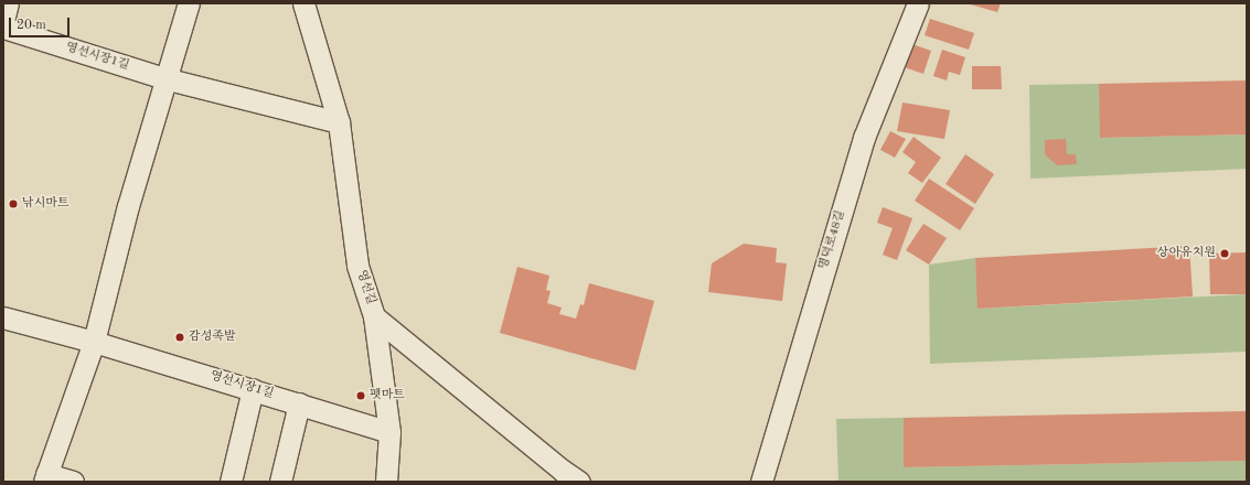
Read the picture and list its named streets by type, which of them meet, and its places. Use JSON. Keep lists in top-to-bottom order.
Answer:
{
  "streets": {
    "street": ["영선시장1길", "명덕로48길", "영선길"]
  },
  "crossings": [
    ["영선시장1길", "영선길"]
  ],
  "places": [
    "낚시마트",
    "상아유치원",
    "감성족발",
    "펫마트"
  ],
  "scale_bar": "20 m"
}
